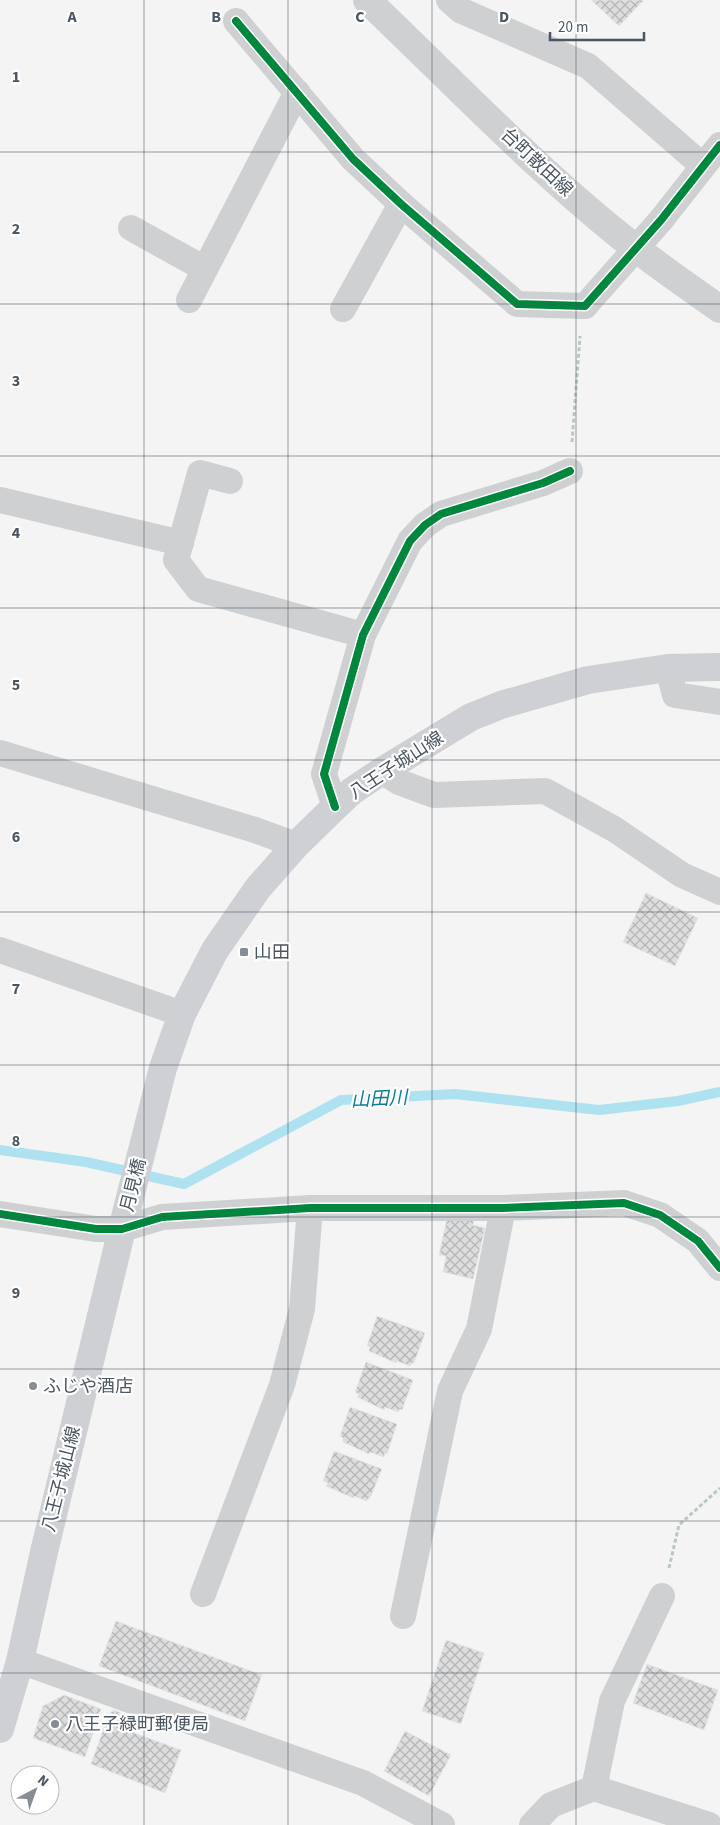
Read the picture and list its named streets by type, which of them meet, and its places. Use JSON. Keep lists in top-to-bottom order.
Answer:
{
  "streets": {
    "main road": ["八王子城山線", "月見橋"],
    "street": ["台町散田線"]
  },
  "crossings": [
    ["八王子城山線", "月見橋"]
  ],
  "water": ["山田川"],
  "places": {
    "transit": ["山田"],
    "other": ["ふじや酒店", "八王子緑町郵便局"]
  },
  "scale_bar": "20 m",
  "north": "top right",
  "grid": {
    "columns": [
      "A",
      "B",
      "C",
      "D"
    ],
    "rows": [
      "1",
      "2",
      "3",
      "4",
      "5",
      "6",
      "7",
      "8",
      "9"
    ]
  }
}
